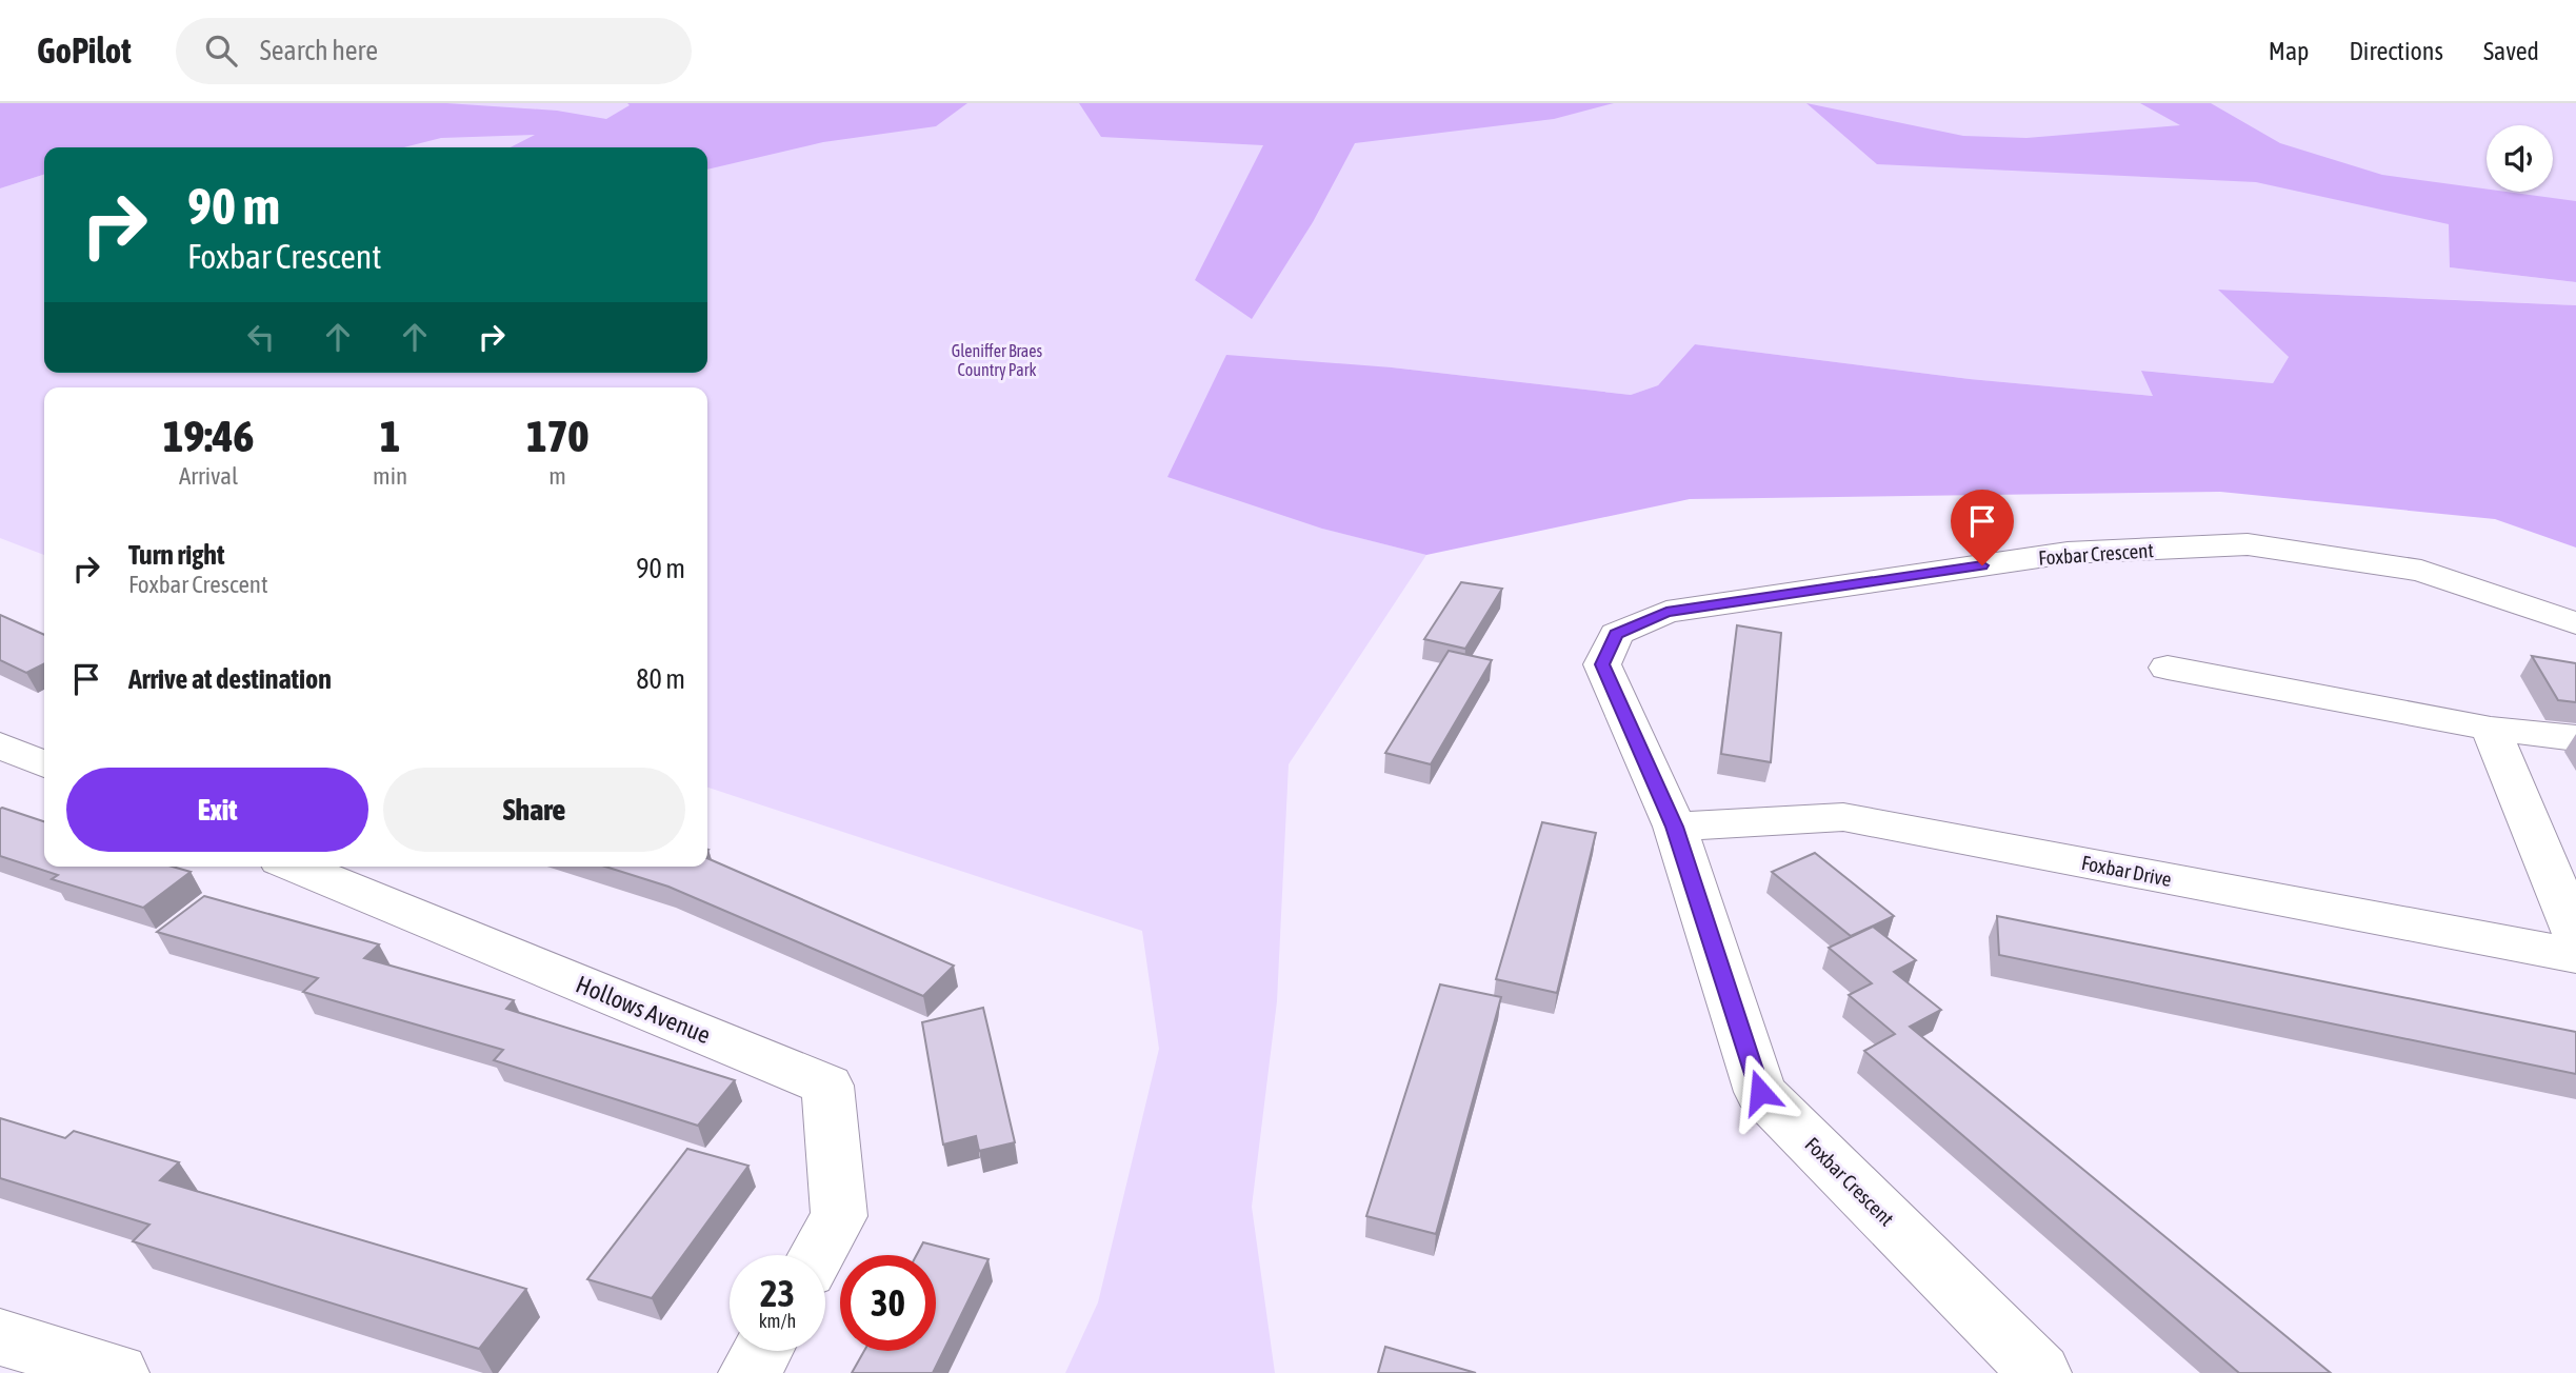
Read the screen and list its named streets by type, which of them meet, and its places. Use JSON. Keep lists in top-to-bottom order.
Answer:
{
  "streets": {
    "street": ["Foxbar Crescent", "Foxbar Drive", "Hollows Avenue"]
  },
  "crossings": [
    ["Foxbar Crescent", "Foxbar Drive"]
  ],
  "parks": ["Gleniffer Braes Country Park"],
  "page": {
    "header": "GoPilot",
    "search": "Search here",
    "nav": ["Map", "Directions", "Saved"],
    "turn": ["90 m", "Foxbar Crescent"],
    "eta": [
      "19:46",
      "Arrival",
      "1",
      "min",
      "170",
      "m"
    ],
    "list": [
      {
        "name": "Turn right",
        "note": "Foxbar Crescent",
        "value": "90 m"
      },
      {
        "name": "Arrive at destination",
        "value": "80 m"
      }
    ],
    "buttons": ["Exit", "Share"],
    "speed": "23 km/h",
    "limit": "30"
  }
}
